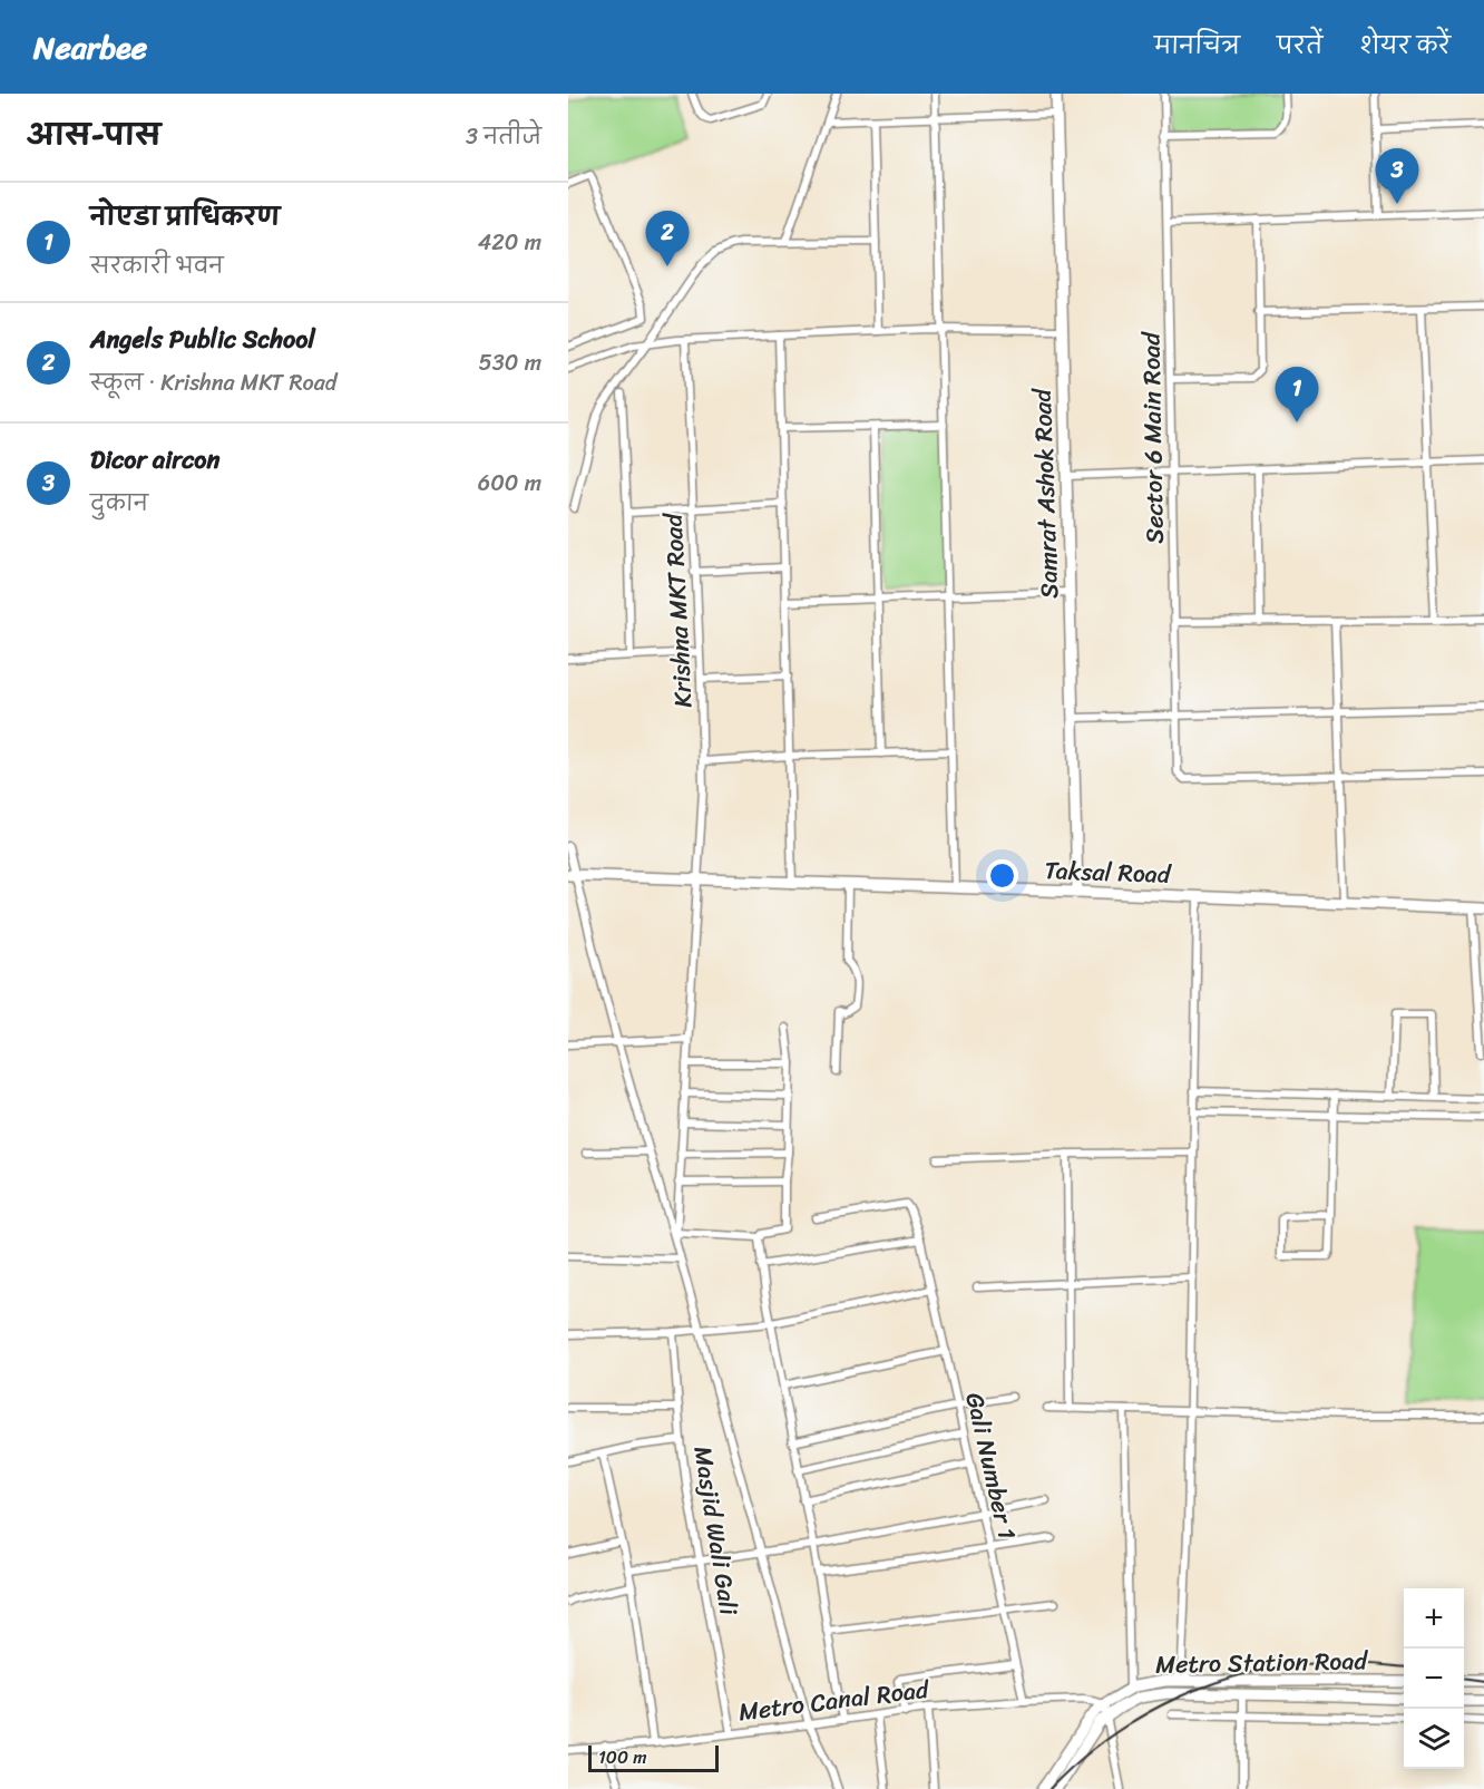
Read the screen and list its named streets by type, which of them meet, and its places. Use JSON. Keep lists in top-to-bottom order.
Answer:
{
  "streets": {
    "street": [
      "Sector 6 Main Road",
      "Samrat Ashok Road",
      "Krishna MKT Road",
      "Taksal Road",
      "Gali Number 1",
      "Masjid Wali Gali",
      "Metro Station Road",
      "Metro Canal Road"
    ]
  },
  "crossings": [
    ["Samrat Ashok Road", "Taksal Road"],
    ["Krishna MKT Road", "Taksal Road"],
    ["Gali Number 1", "Metro Canal Road"],
    ["Masjid Wali Gali", "Metro Canal Road"],
    ["Metro Station Road", "Metro Canal Road"]
  ],
  "scale_bar": "100 m",
  "page": {
    "header": "Nearbee",
    "nav": ["मानचित्र", "परतें", "शेयर करें"],
    "heading": ["आस-पास", "3 नतीजे"],
    "pins": ["3", "2", "1"],
    "list": [
      {
        "mark": "1",
        "name": "नोएडा प्राधिकरण",
        "note": "सरकारी भवन",
        "value": "420 m"
      },
      {
        "mark": "2",
        "name": "Angels Public School",
        "note": "स्कूल · Krishna MKT Road",
        "value": "530 m"
      },
      {
        "mark": "3",
        "name": "Dicor aircon",
        "note": "दुकान",
        "value": "600 m"
      }
    ],
    "map_buttons": ["+", "−"],
    "scale": "100 m"
  }
}
